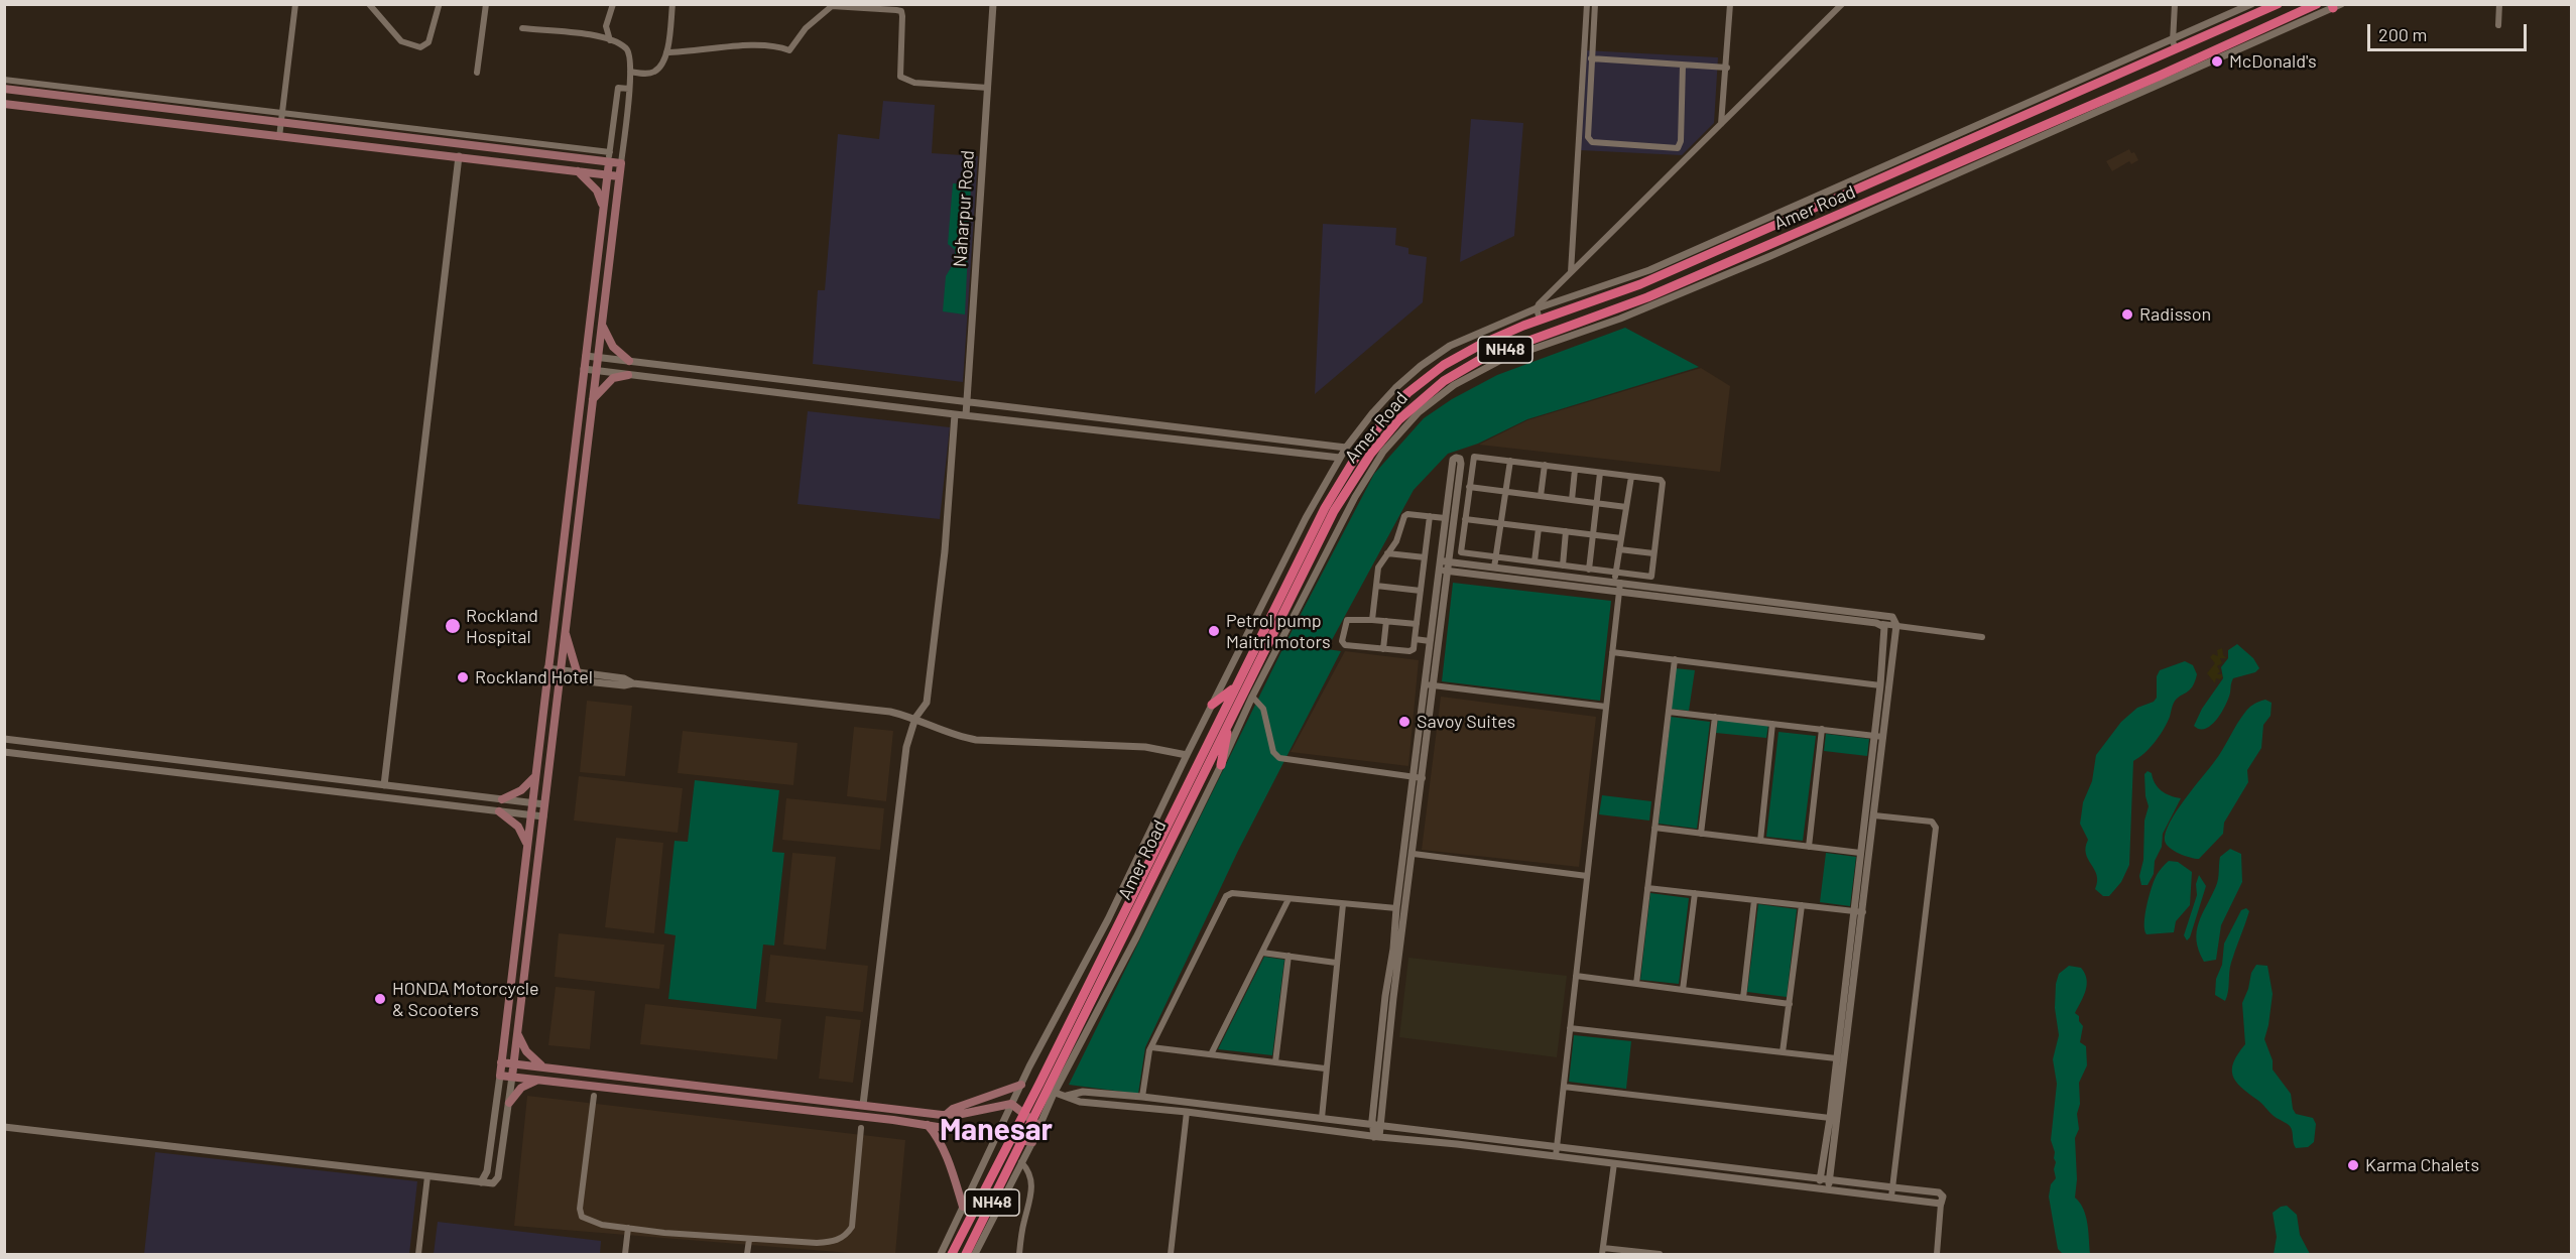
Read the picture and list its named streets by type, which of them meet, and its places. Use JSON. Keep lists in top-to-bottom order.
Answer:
{
  "streets": {
    "highway": ["Amer Road", "NH48"],
    "street": ["Naharpur Road"]
  },
  "districts": ["Manesar"],
  "places": [
    "McDonald's",
    "Radisson",
    "Rockland Hospital",
    "Petrol pump Maitri motors",
    "Rockland Hotel",
    "Savoy Suites",
    "HONDA Motorcycle & Scooters",
    "Karma Chalets"
  ],
  "scale_bar": "200 m"
}
